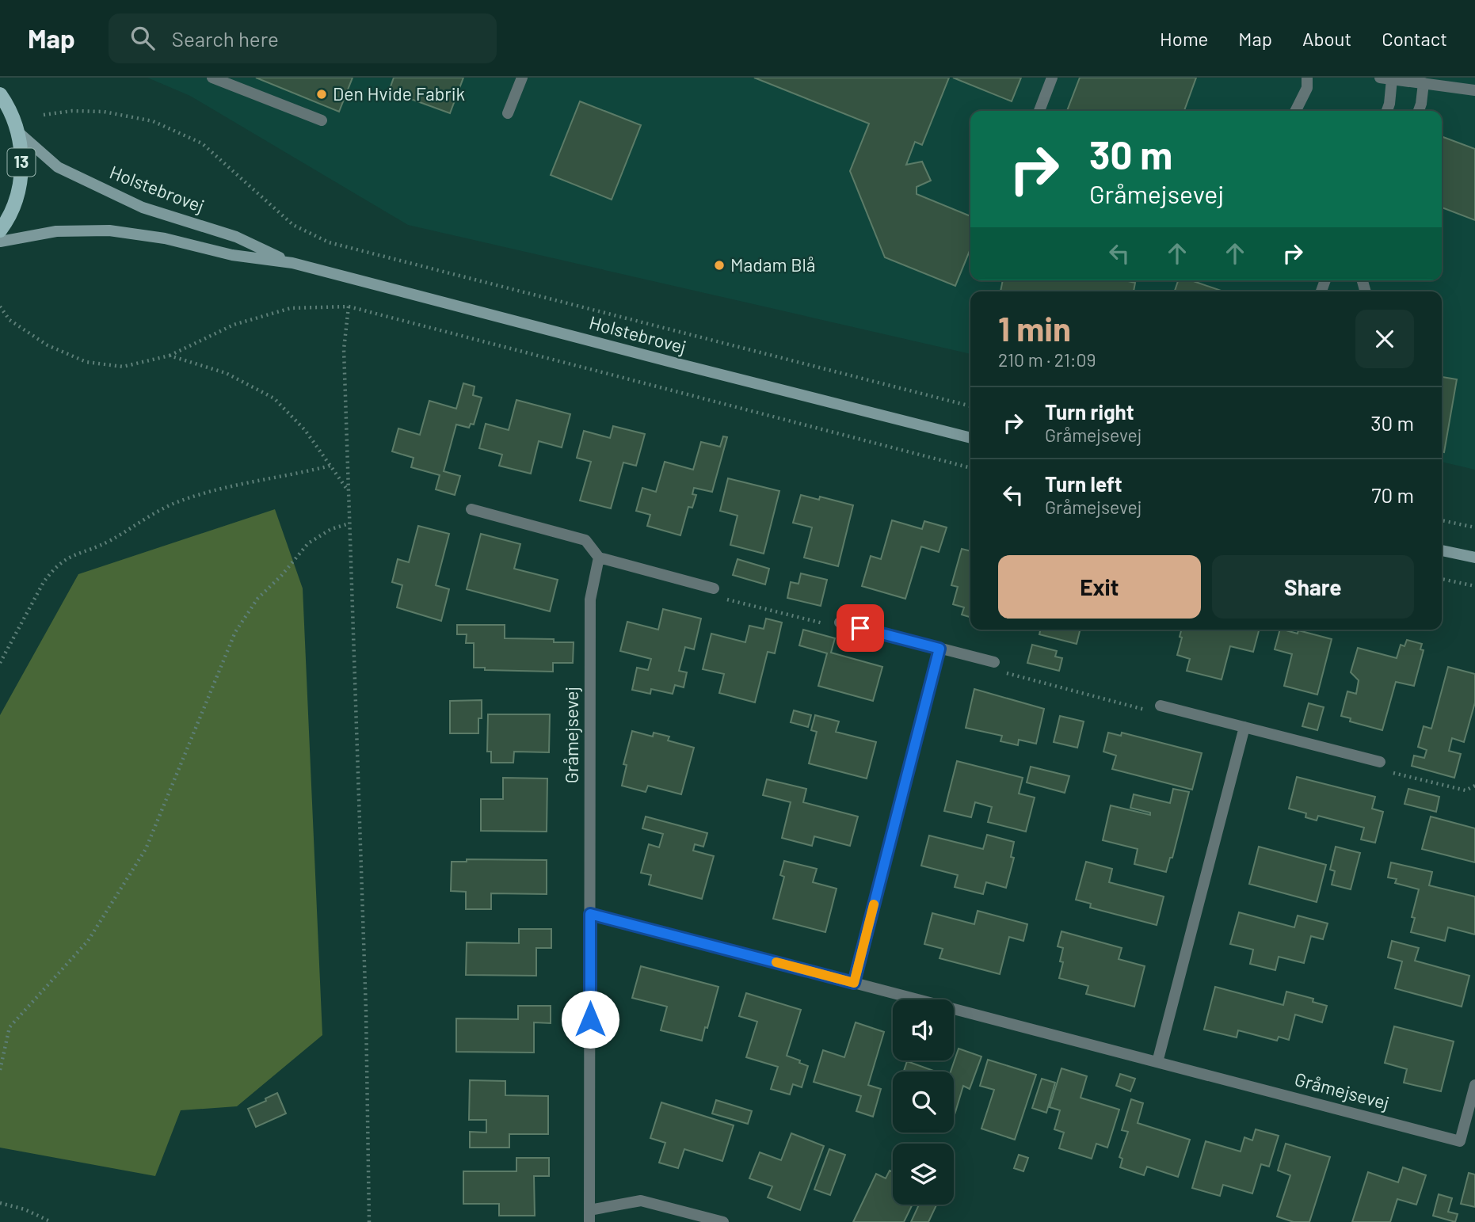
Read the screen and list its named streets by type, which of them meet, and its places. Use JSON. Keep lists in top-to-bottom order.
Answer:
{
  "streets": {
    "main road": ["13"],
    "street": ["Holstebrovej", "Gråmejsevej"]
  },
  "crossings": [
    ["13", "Holstebrovej"]
  ],
  "places": ["Den Hvide Fabrik", "Madam Blå"],
  "page": {
    "header": "Map",
    "search": "Search here",
    "nav": [
      "Home",
      "Map",
      "About",
      "Contact"
    ],
    "turn": ["30 m", "Gråmejsevej"],
    "heading": ["1 min", "210 m · 21:09"],
    "list": [
      {
        "name": "Turn right",
        "note": "Gråmejsevej",
        "value": "30 m"
      },
      {
        "name": "Turn left",
        "note": "Gråmejsevej",
        "value": "70 m"
      }
    ],
    "buttons": ["Exit", "Share"]
  }
}
